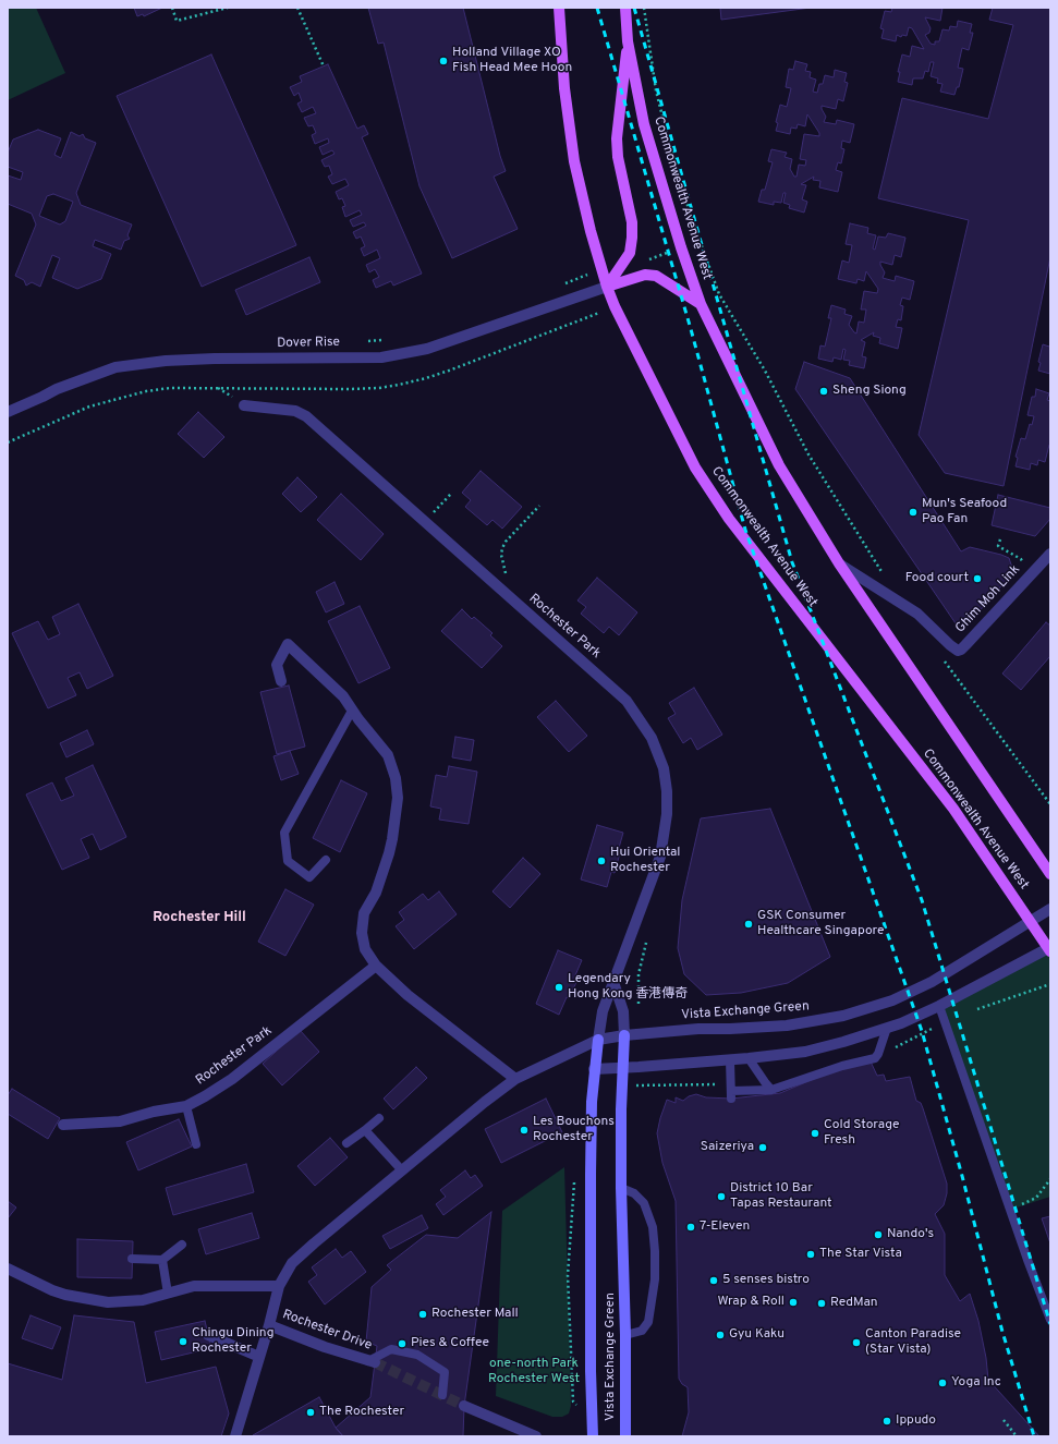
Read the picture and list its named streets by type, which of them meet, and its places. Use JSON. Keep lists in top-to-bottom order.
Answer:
{
  "streets": {
    "main road": ["Commonwealth Avenue West"],
    "street": [
      "Dover Rise",
      "Ghim Moh Link",
      "Rochester Park",
      "Vista Exchange Green",
      "Rochester Drive"
    ]
  },
  "crossings": [
    ["Commonwealth Avenue West", "Dover Rise"],
    ["Commonwealth Avenue West", "Ghim Moh Link"],
    ["Commonwealth Avenue West", "Vista Exchange Green"],
    ["Rochester Park", "Vista Exchange Green"]
  ],
  "districts": ["Rochester Hill"],
  "parks": ["one-north Park Rochester West"],
  "places": [
    "Holland Village XO Fish Head Mee Hoon",
    "Sheng Siong",
    "Mun's Seafood Pao Fan",
    "Food court",
    "Hui Oriental Rochester",
    "GSK Consumer Healthcare Singapore",
    "Legendary Hong Kong 香港傳奇",
    "Les Bouchons Rochester",
    "Cold Storage Fresh",
    "Saizeriya",
    "District 10 Bar Tapas Restaurant",
    "7-Eleven",
    "Nando's",
    "The Star Vista",
    "5 senses bistro",
    "Wrap & Roll",
    "RedMan",
    "Rochester Mall",
    "Gyu Kaku",
    "Chingu Dining Rochester",
    "Canton Paradise (Star Vista)",
    "Pies & Coffee",
    "Yoga Inc",
    "The Rochester",
    "Ippudo"
  ]
}
